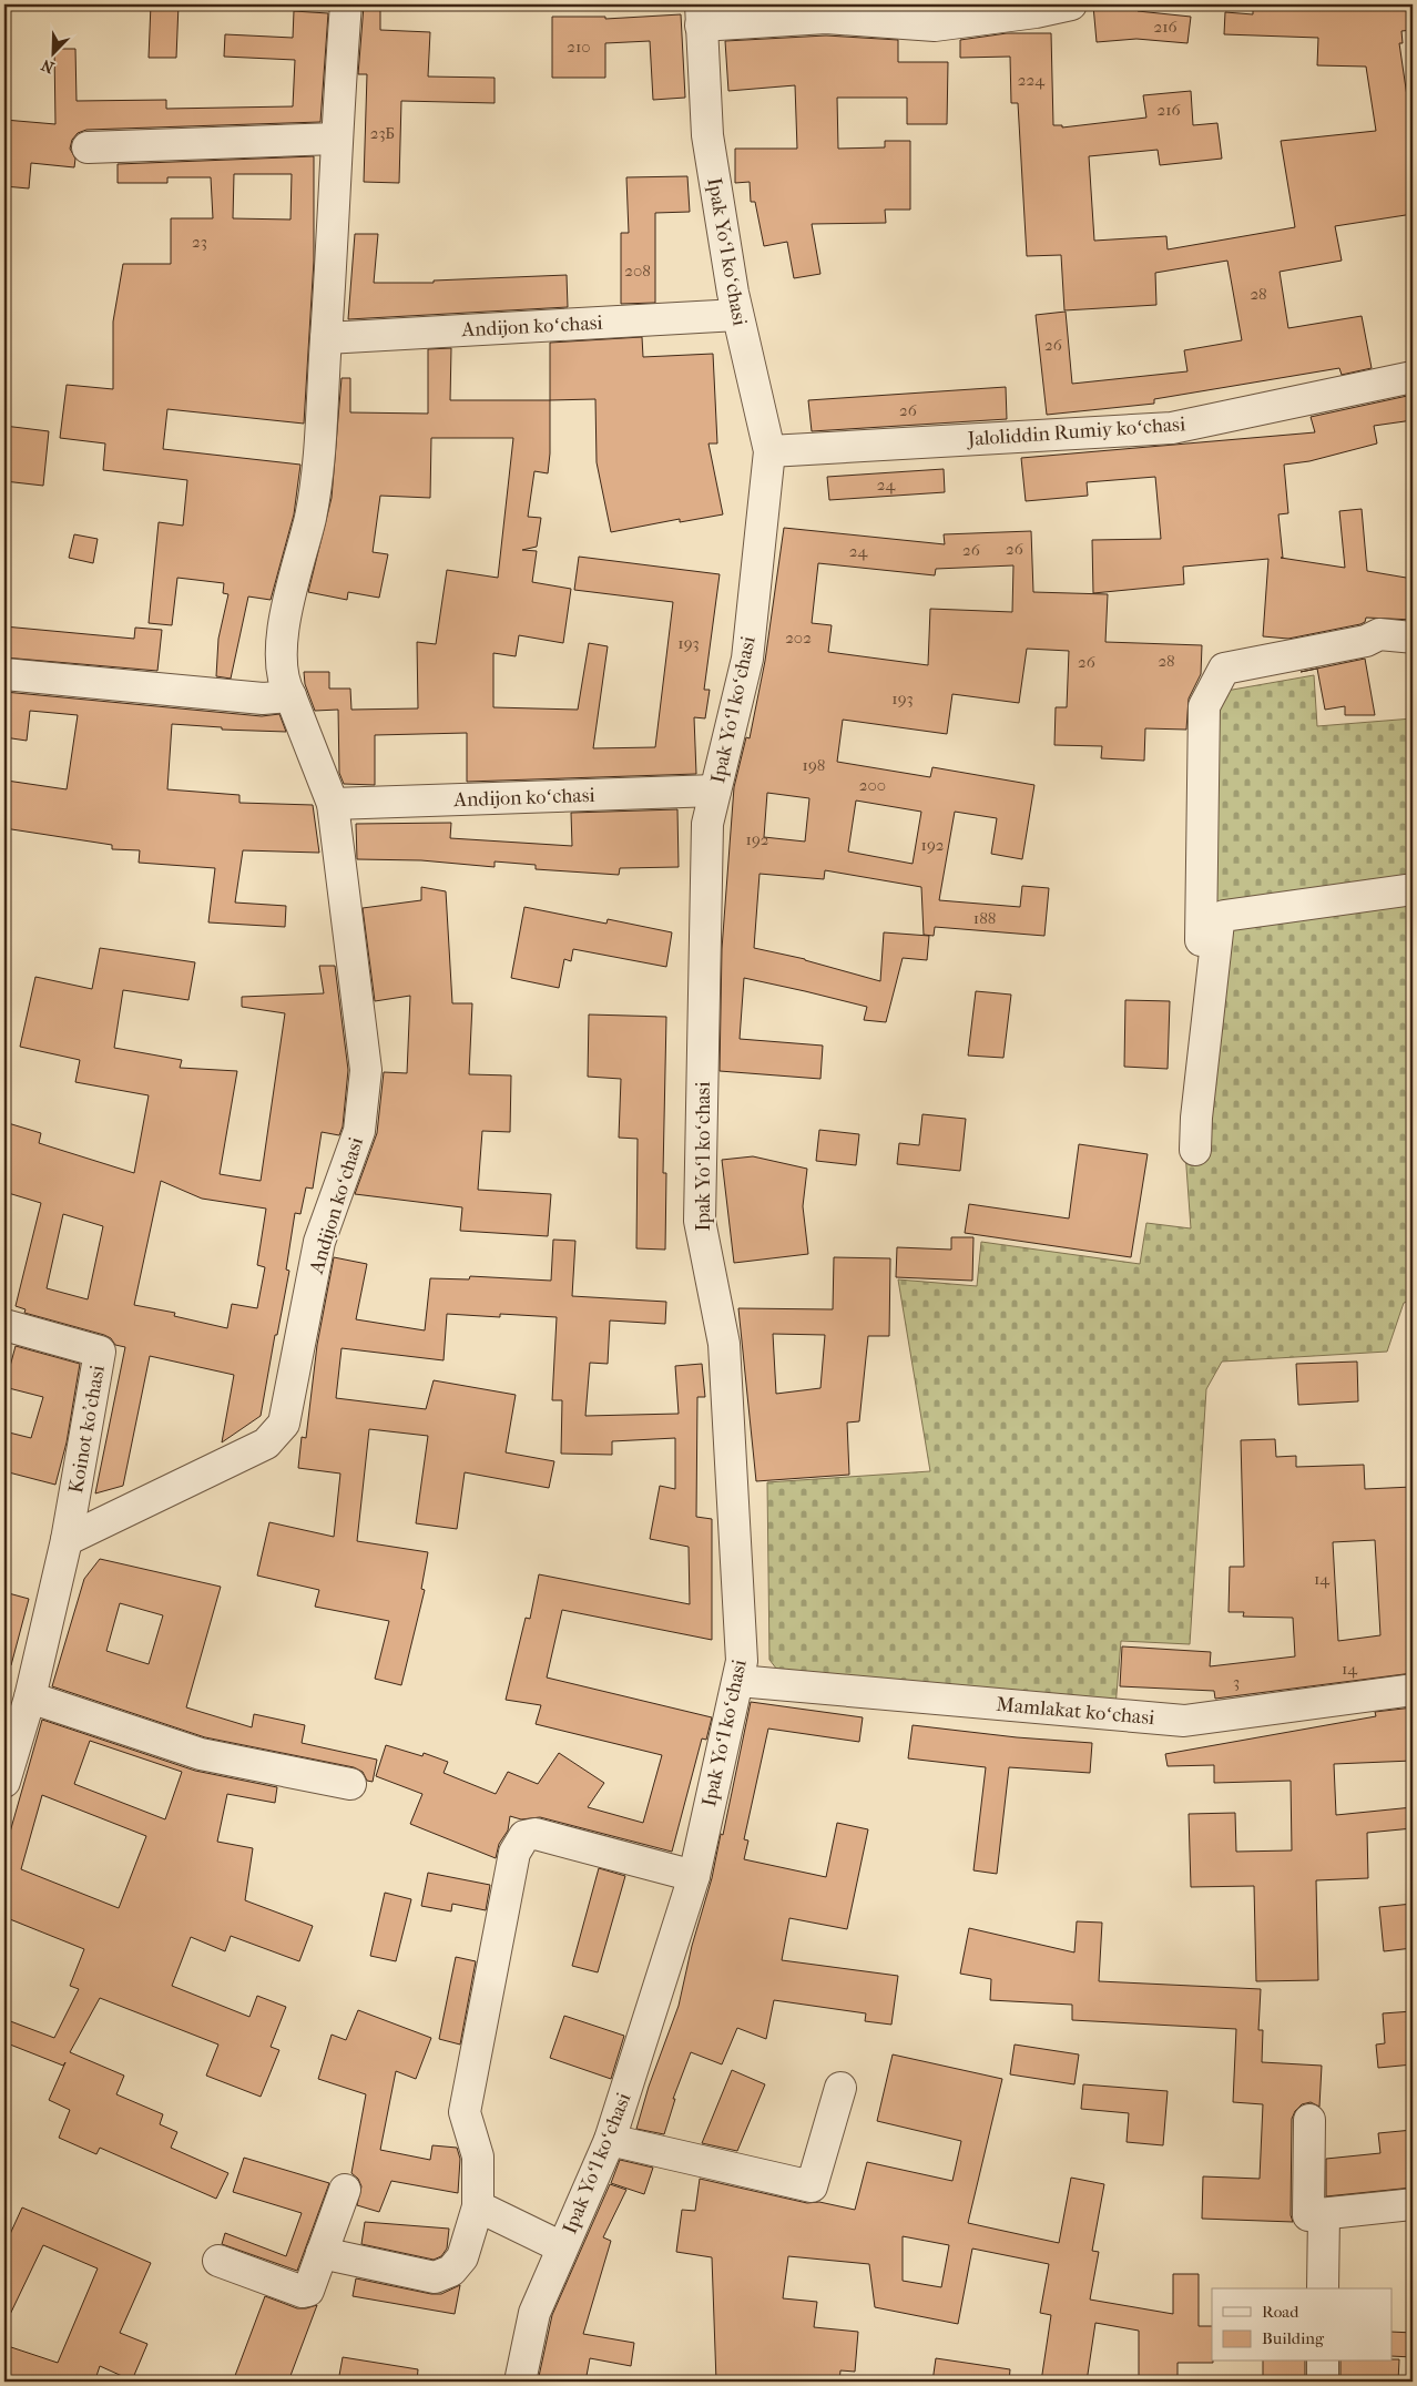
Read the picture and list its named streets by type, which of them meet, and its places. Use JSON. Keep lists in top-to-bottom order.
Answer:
{
  "streets": {
    "street": [
      "Ipak Yoʻl koʻchasi",
      "Andijon koʻchasi",
      "Jaloliddin Rumiy koʻchasi",
      "Koinot ko'chasi",
      "Mamlakat koʻchasi"
    ]
  },
  "crossings": [
    ["Ipak Yoʻl koʻchasi", "Andijon koʻchasi"],
    ["Ipak Yoʻl koʻchasi", "Jaloliddin Rumiy koʻchasi"],
    ["Ipak Yoʻl koʻchasi", "Mamlakat koʻchasi"],
    ["Andijon koʻchasi", "Koinot ko'chasi"]
  ],
  "house_numbers": [
    "216",
    "210",
    "224",
    "216",
    "23Б",
    "23",
    "208",
    "28",
    "26",
    "26",
    "24",
    "26",
    "26",
    "24",
    "202",
    "193",
    "28",
    "26",
    "193",
    "198",
    "200",
    "192",
    "192",
    "188",
    "14",
    "14",
    "3"
  ],
  "legend": ["Road", "Building"],
  "north": "bottom left"
}
